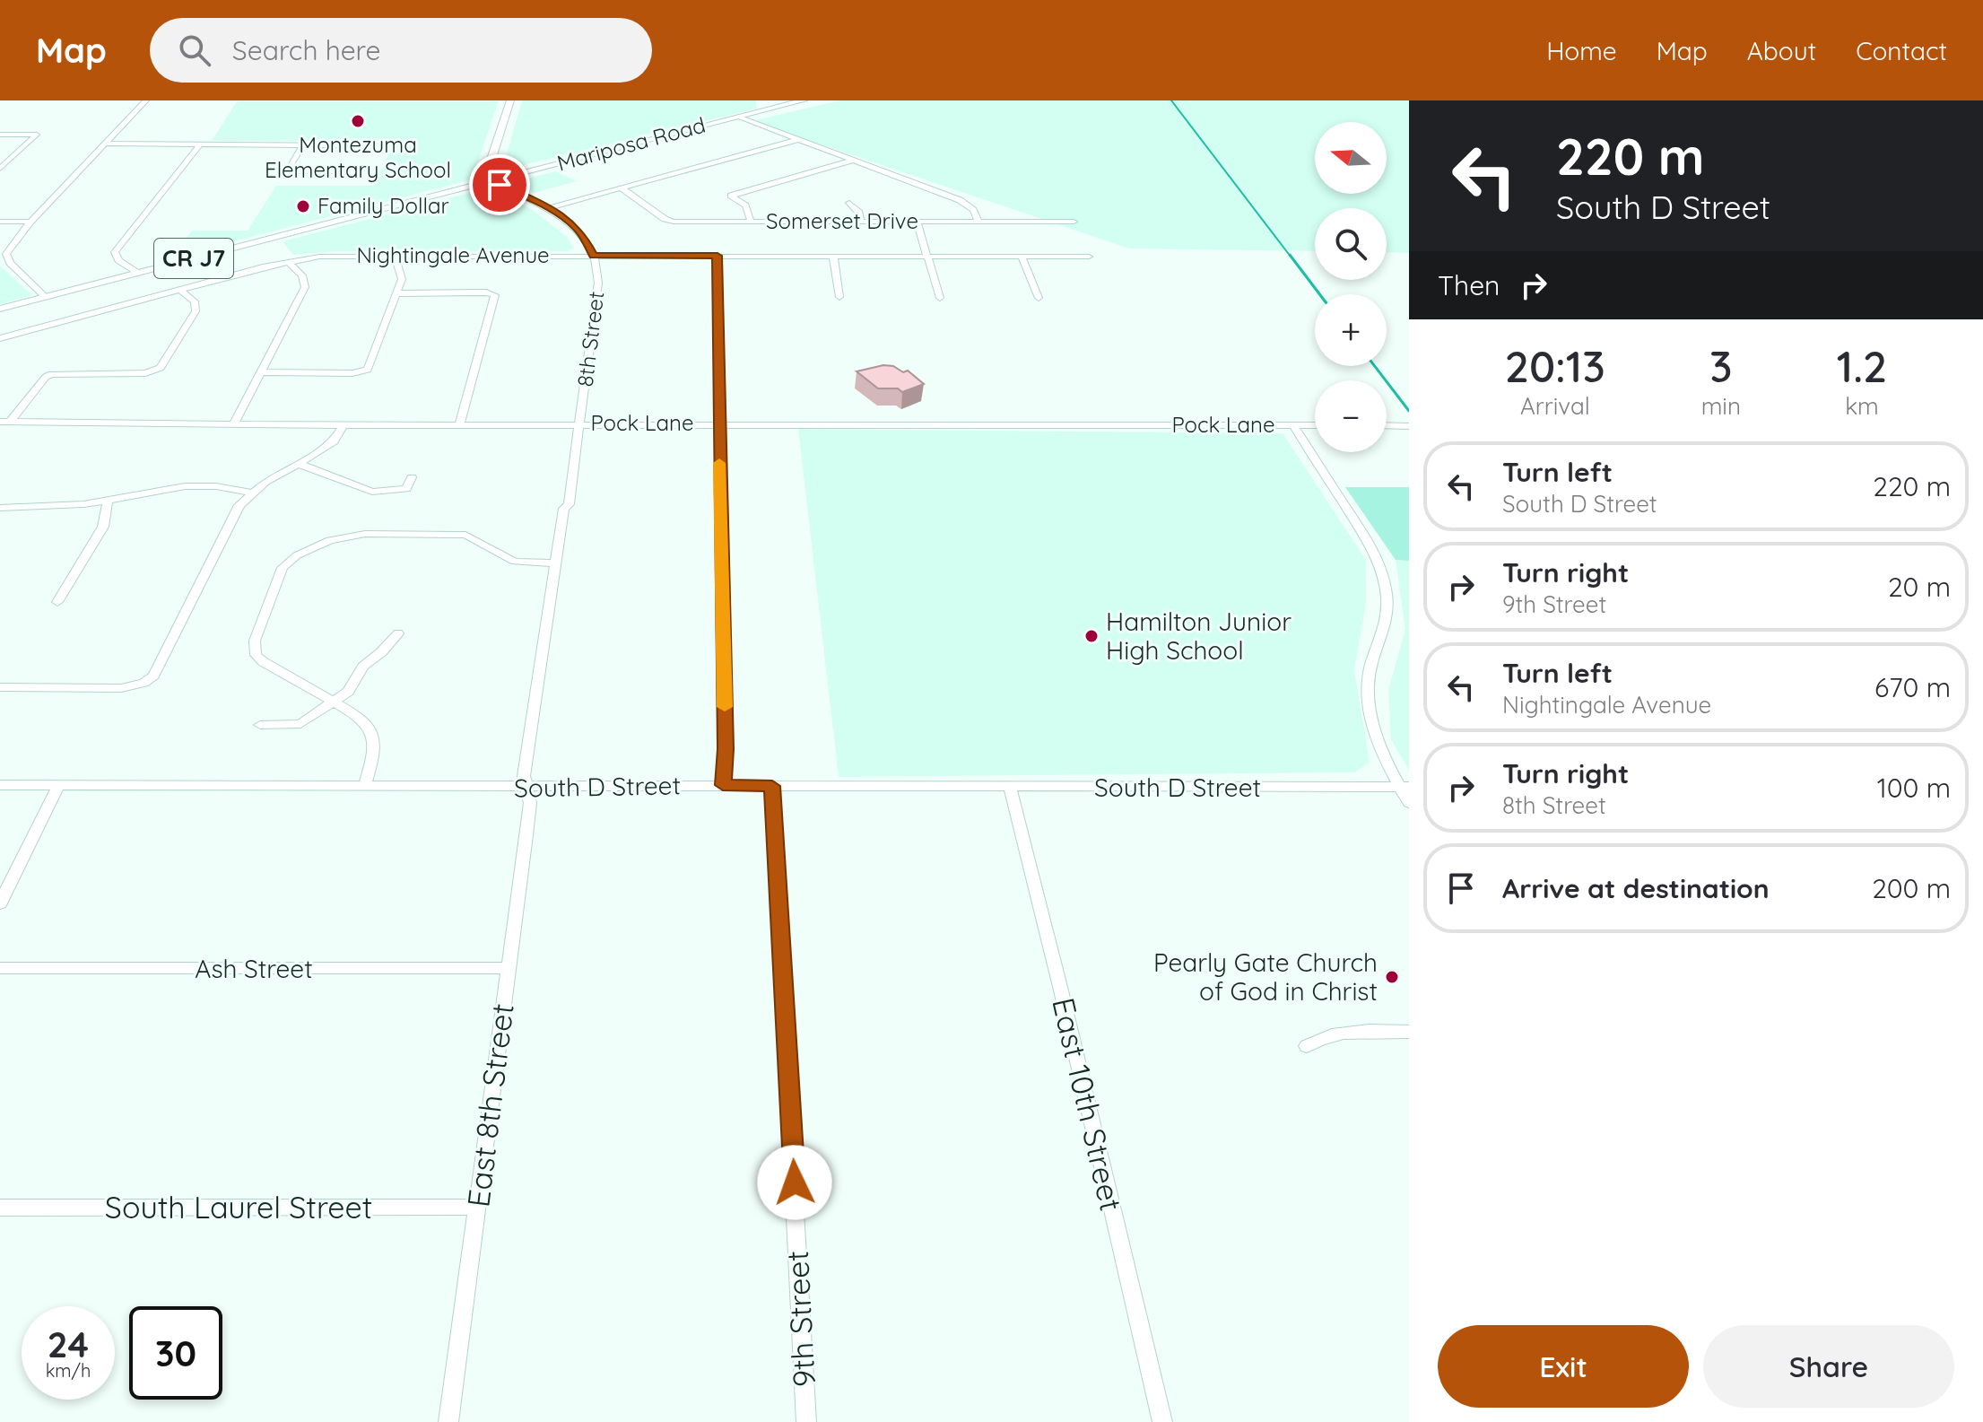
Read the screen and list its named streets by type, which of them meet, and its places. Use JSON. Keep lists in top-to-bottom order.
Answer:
{
  "streets": {
    "main road": ["Mariposa Road", "CR J7"],
    "street": [
      "Somerset Drive",
      "Nightingale Avenue",
      "8th Street",
      "Pock Lane",
      "South D Street",
      "Ash Street",
      "East 10th Street",
      "East 8th Street",
      "South Laurel Street",
      "9th Street"
    ]
  },
  "crossings": [
    ["Mariposa Road", "8th Street"],
    ["Nightingale Avenue", "8th Street"],
    ["8th Street", "Pock Lane"],
    ["8th Street", "East 8th Street"],
    ["Pock Lane", "East 8th Street"],
    ["South D Street", "East 10th Street"],
    ["South D Street", "East 8th Street"],
    ["South D Street", "9th Street"],
    ["Ash Street", "East 8th Street"],
    ["East 8th Street", "South Laurel Street"]
  ],
  "places": [
    "Montezuma Elementary School",
    "Family Dollar",
    "Hamilton Junior High School",
    "Pearly Gate Church of God in Christ"
  ],
  "north": "left",
  "page": {
    "header": "Map",
    "search": "Search here",
    "nav": [
      "Home",
      "Map",
      "About",
      "Contact"
    ],
    "turn": ["220 m", "South D Street"],
    "map_buttons": ["+", "−"],
    "then": "Then",
    "eta": [
      "20:13",
      "Arrival",
      "3",
      "min",
      "1.2",
      "km"
    ],
    "list": [
      {
        "name": "Turn left",
        "note": "South D Street",
        "value": "220 m"
      },
      {
        "name": "Turn right",
        "note": "9th Street",
        "value": "20 m"
      },
      {
        "name": "Turn left",
        "note": "Nightingale Avenue",
        "value": "670 m"
      },
      {
        "name": "Turn right",
        "note": "8th Street",
        "value": "100 m"
      },
      {
        "name": "Arrive at destination",
        "value": "200 m"
      }
    ],
    "speed": "24 km/h",
    "limit": "30",
    "buttons": ["Exit", "Share"]
  }
}
